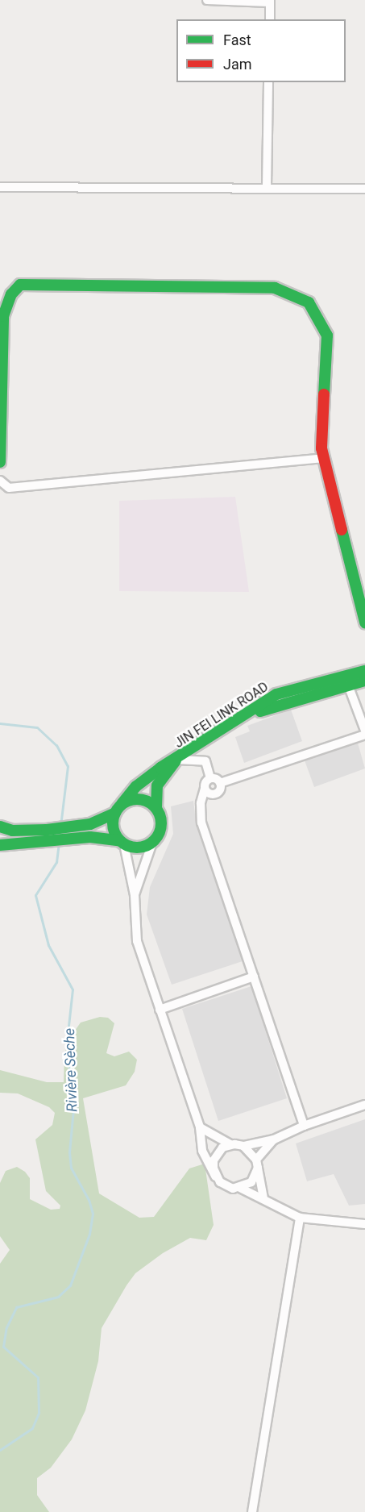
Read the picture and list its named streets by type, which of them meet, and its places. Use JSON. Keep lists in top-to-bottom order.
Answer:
{
  "streets": {
    "street": ["JIN FEI LINK ROAD"]
  },
  "water": ["Rivière Sèche"],
  "legend": ["Fast", "Jam"]
}
